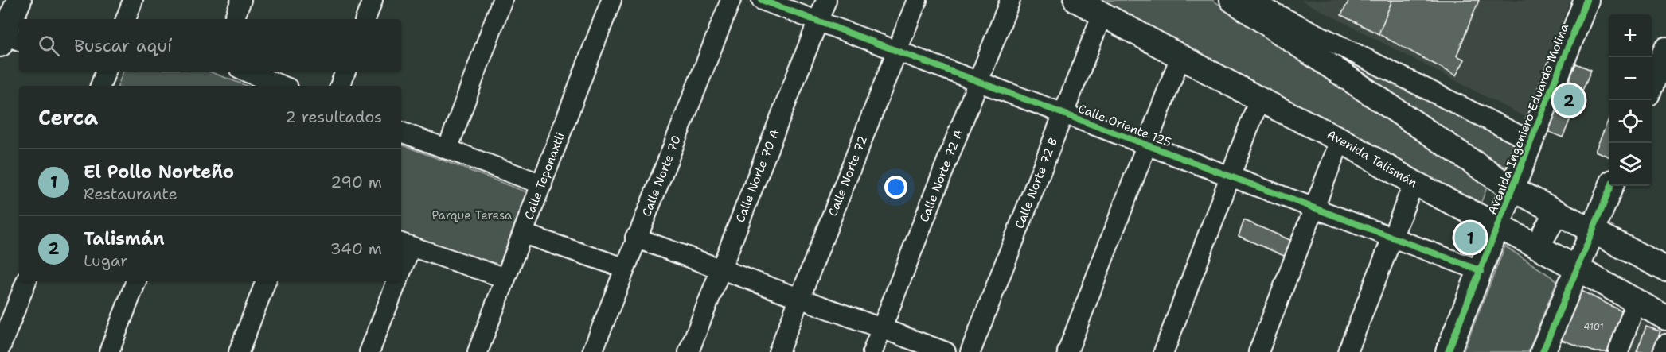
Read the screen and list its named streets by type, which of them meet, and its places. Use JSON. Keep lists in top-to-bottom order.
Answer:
{
  "streets": {
    "main road": ["Avenida Ingeniero Eduardo Molina", "Avenida Talismán"],
    "street": [
      "Calle Oriente 125",
      "Calle Norte 70",
      "Calle Norte 70 A",
      "Calle Norte 72 A",
      "Calle Teponaxtli",
      "Calle Norte 72",
      "Calle Norte 72 B"
    ]
  },
  "crossings": [
    ["Avenida Ingeniero Eduardo Molina", "Calle Oriente 125"],
    ["Avenida Ingeniero Eduardo Molina", "Avenida Talismán"],
    ["Calle Oriente 125", "Calle Norte 70 A"],
    ["Calle Oriente 125", "Calle Norte 72 A"],
    ["Calle Oriente 125", "Calle Norte 72"],
    ["Calle Oriente 125", "Calle Norte 72 B"],
    ["Avenida Talismán", "Calle Norte 72 B"]
  ],
  "parks": ["Parque Teresa"],
  "house_numbers": ["4101"],
  "page": {
    "map_buttons": ["+", "−"],
    "search": "Buscar aquí",
    "pins": ["2", "1"],
    "heading": ["Cerca", "2 resultados"],
    "list": [
      {
        "mark": "1",
        "name": "El Pollo Norteño",
        "note": "Restaurante",
        "value": "290 m"
      },
      {
        "mark": "2",
        "name": "Talismán",
        "note": "Lugar",
        "value": "340 m"
      }
    ]
  }
}
